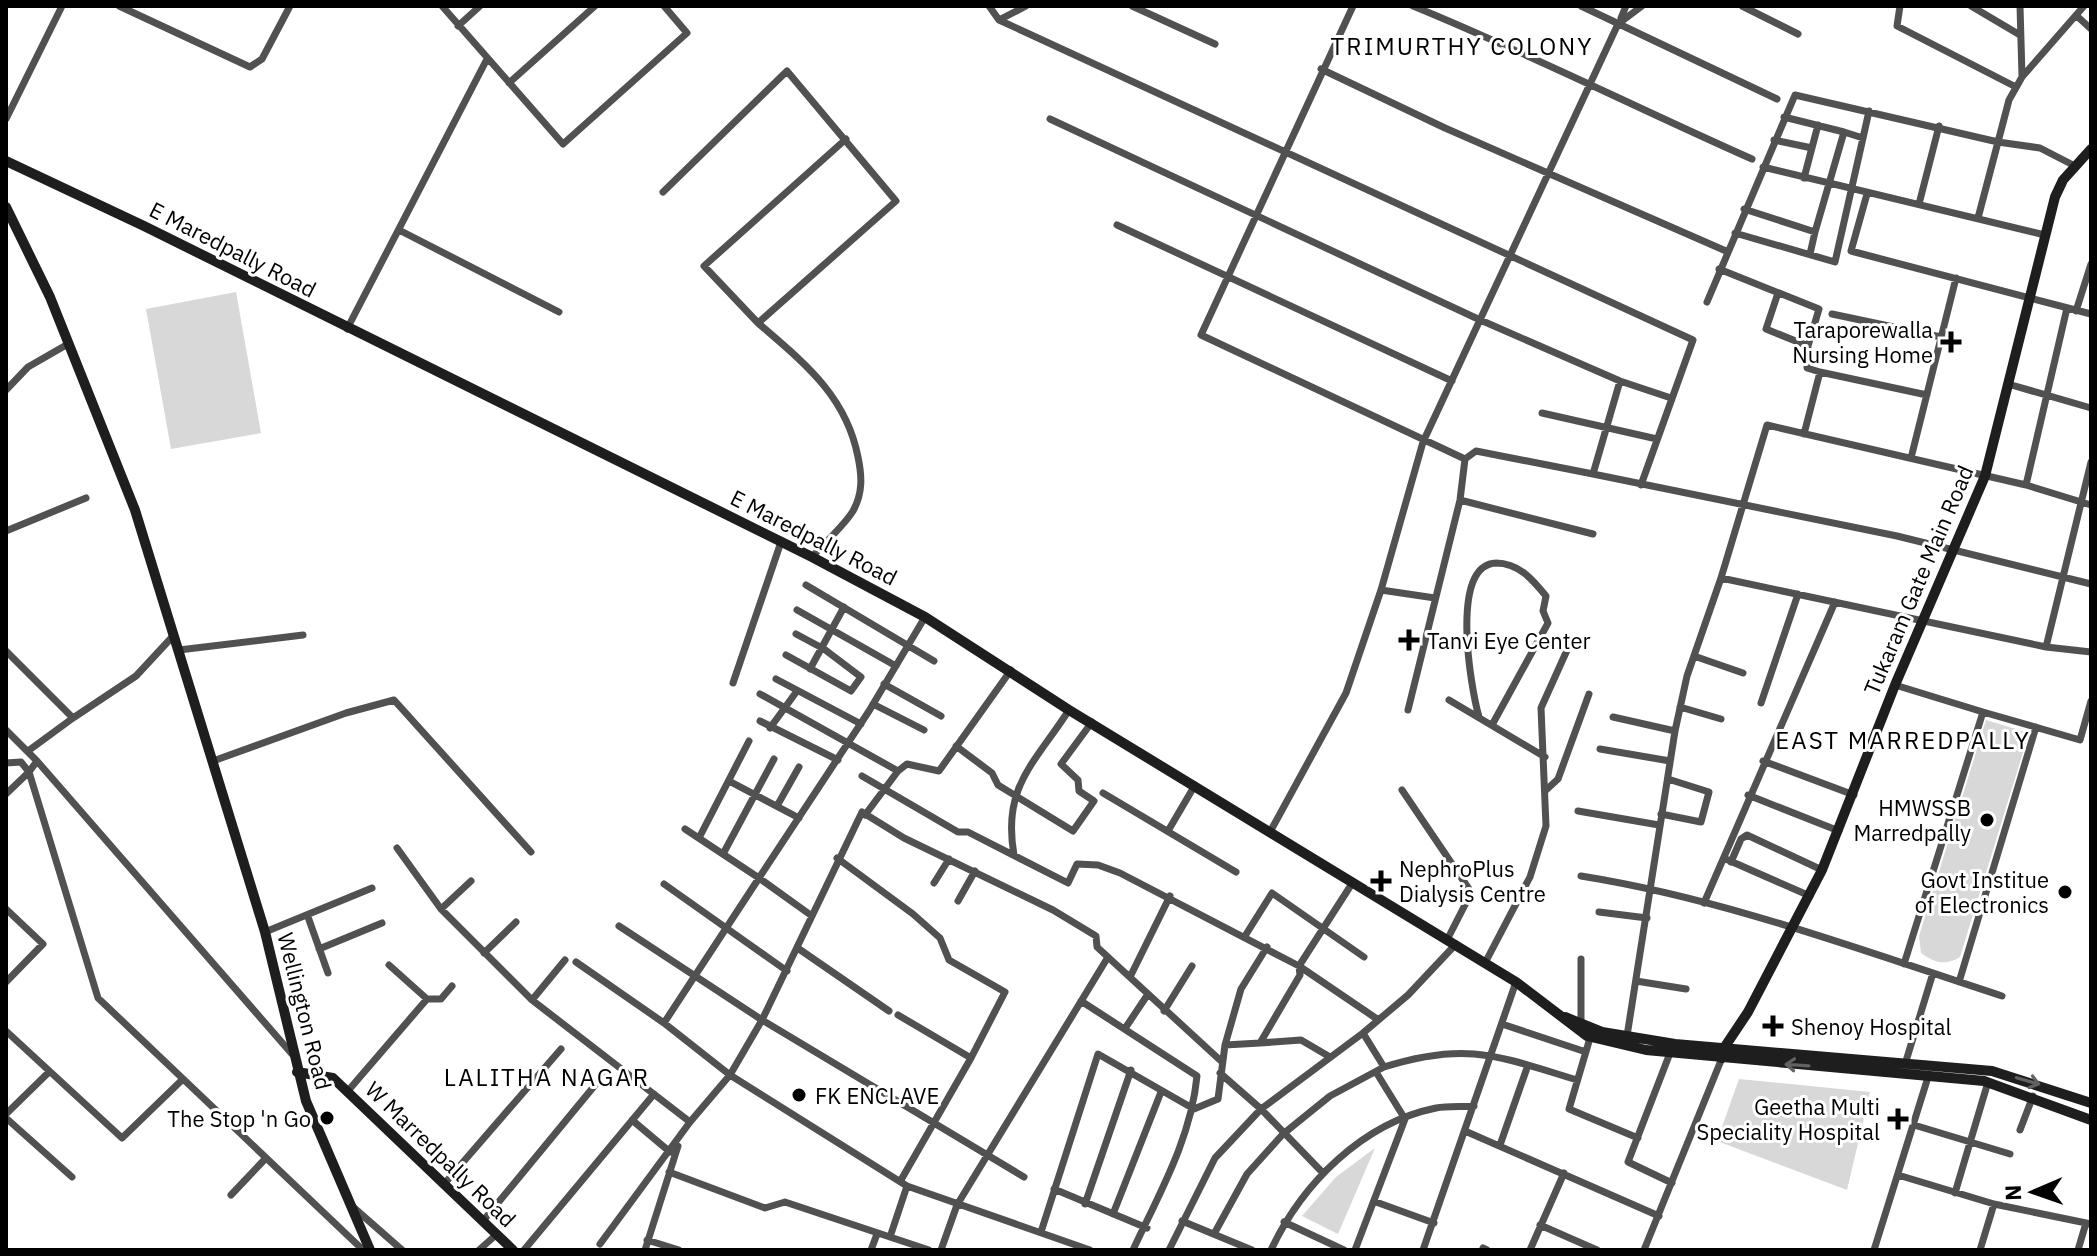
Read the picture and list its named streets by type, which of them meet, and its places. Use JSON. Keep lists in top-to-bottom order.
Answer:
{
  "streets": {
    "main road": [
      "E Maredpally Road",
      "Tukaram Gate Main Road",
      "Wellington Road",
      "W Marredpally Road"
    ]
  },
  "crossings": [
    ["E Maredpally Road", "Tukaram Gate Main Road"],
    ["Wellington Road", "W Marredpally Road"]
  ],
  "districts": ["TRIMURTHY COLONY", "EAST MARREDPALLY", "LALITHA NAGAR"],
  "places": {
    "health": [
      "Taraporewalla Nursing Home",
      "Tanvi Eye Center",
      "NephroPlus Dialysis Centre",
      "Shenoy Hospital",
      "Geetha Multi Speciality Hospital"
    ],
    "other": [
      "HMWSSB Marredpally",
      "Govt Institue of Electronics",
      "FK ENCLAVE",
      "The Stop 'n Go"
    ]
  },
  "north": "left"
}
